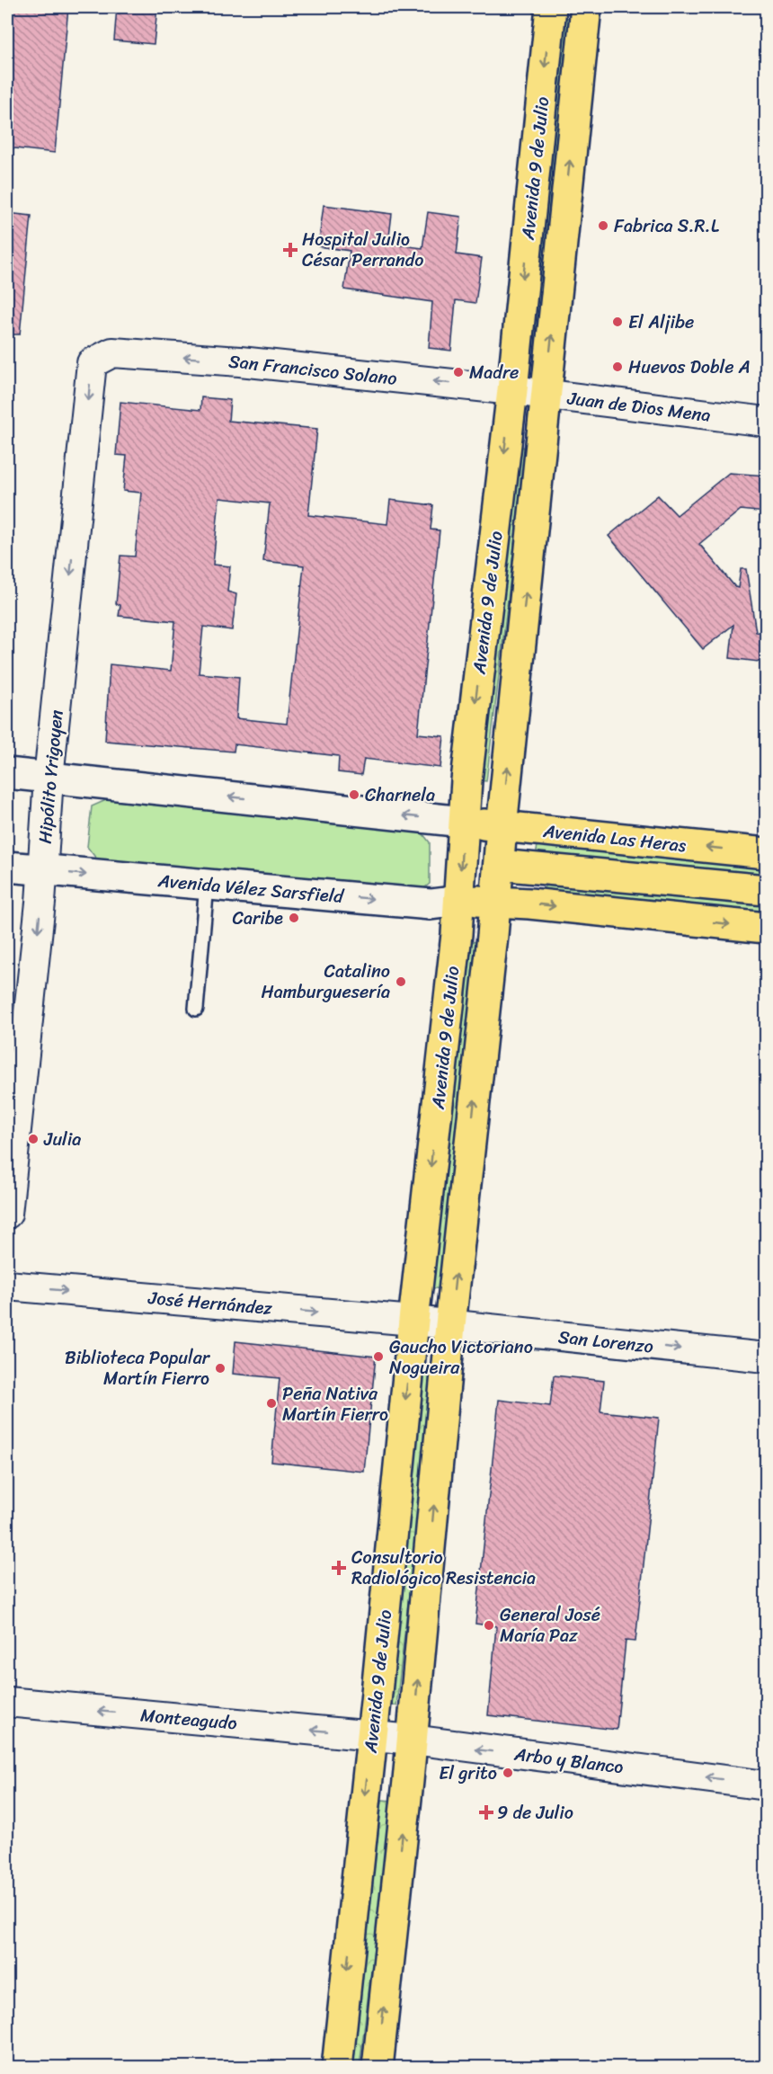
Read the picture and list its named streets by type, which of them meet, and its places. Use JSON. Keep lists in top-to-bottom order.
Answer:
{
  "streets": {
    "main road": ["Avenida 9 de Julio", "Avenida Las Heras", "Avenida Vélez Sarsfield"],
    "street": [
      "San Francisco Solano",
      "Juan de Dios Mena",
      "Hipólito Yrigoyen",
      "José Hernández",
      "San Lorenzo",
      "Monteagudo",
      "Arbo y Blanco"
    ]
  },
  "crossings": [
    ["Avenida 9 de Julio", "San Francisco Solano"],
    ["Avenida 9 de Julio", "Juan de Dios Mena"],
    ["Avenida 9 de Julio", "Avenida Las Heras"],
    ["Avenida 9 de Julio", "Avenida Vélez Sarsfield"],
    ["Avenida 9 de Julio", "José Hernández"],
    ["Avenida 9 de Julio", "San Lorenzo"],
    ["Avenida 9 de Julio", "Monteagudo"],
    ["Avenida 9 de Julio", "Arbo y Blanco"],
    ["San Francisco Solano", "Juan de Dios Mena"],
    ["San Francisco Solano", "Hipólito Yrigoyen"],
    ["Hipólito Yrigoyen", "Avenida Vélez Sarsfield"],
    ["José Hernández", "San Lorenzo"],
    ["Monteagudo", "Arbo y Blanco"]
  ],
  "one_way": [
    "San Francisco Solano",
    "Hipólito Yrigoyen",
    "José Hernández",
    "San Lorenzo",
    "Monteagudo",
    "Arbo y Blanco"
  ],
  "places": {
    "other": [
      "Fabrica S.R.L",
      "El Aljibe",
      "Huevos Doble A",
      "Madre",
      "Charnela",
      "Caribe",
      "Catalino Hamburguesería",
      "Julia",
      "Gaucho Victoriano Nogueira",
      "Biblioteca Popular Martín Fierro",
      "Peña Nativa Martín Fierro",
      "General José María Paz",
      "El grito"
    ],
    "health": ["Hospital Julio César Perrando", "Consultorio Radiológico Resistencia", "9 de Julio"]
  }
}
